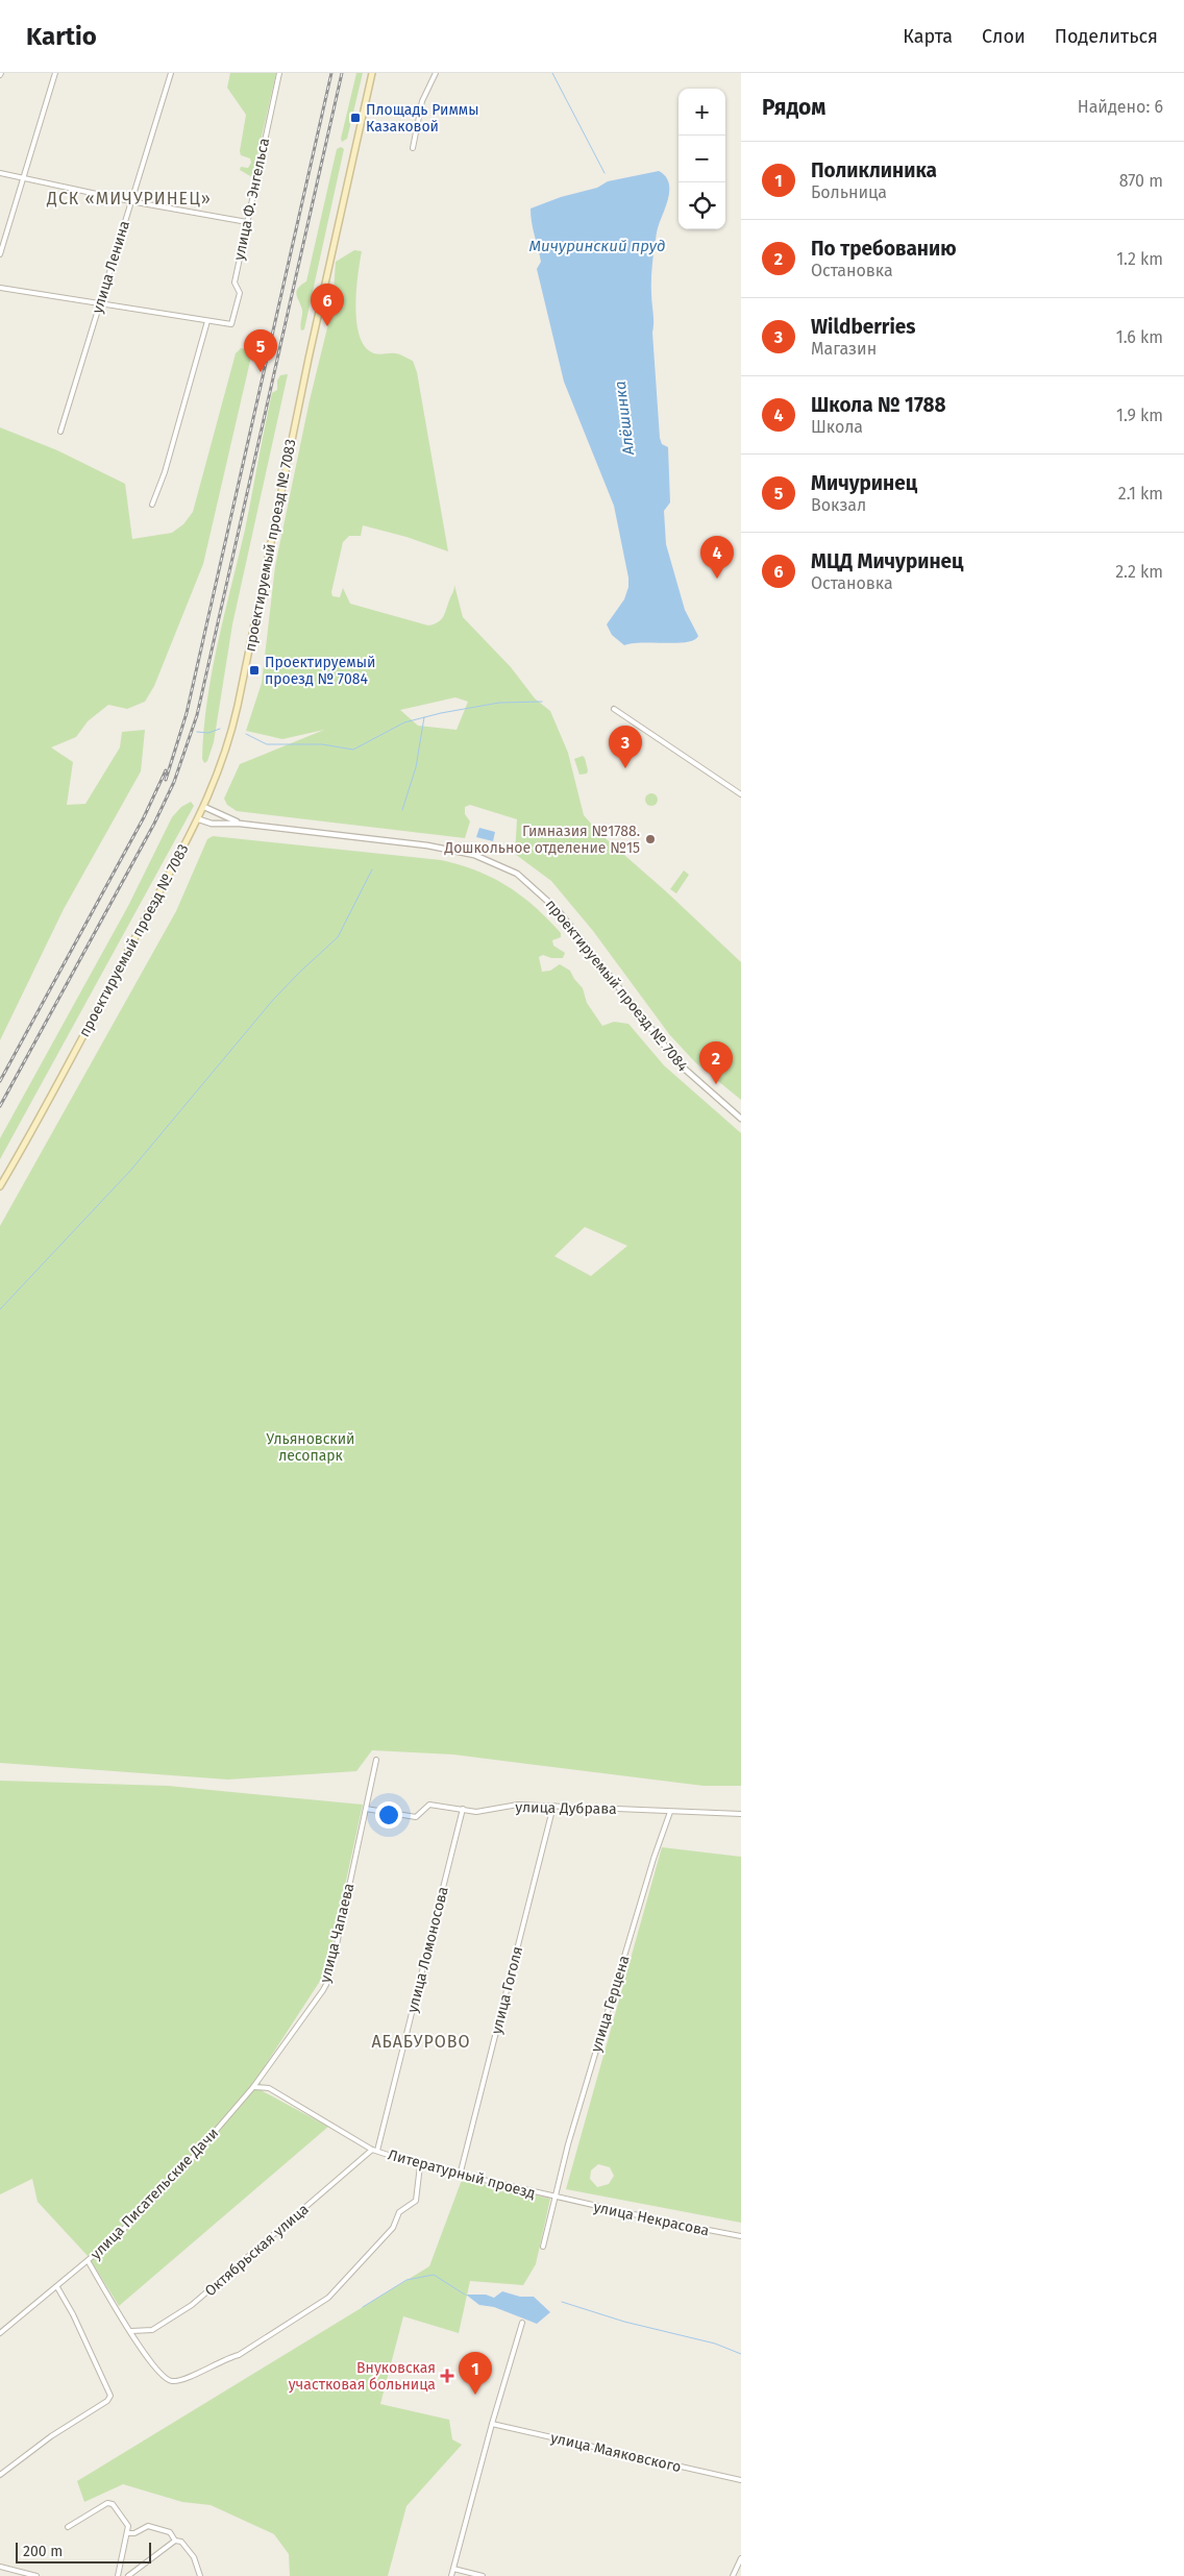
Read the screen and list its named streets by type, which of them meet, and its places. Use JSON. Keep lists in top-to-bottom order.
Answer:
{
  "streets": {
    "main road": ["проектируемый проезд № 7083"],
    "street": [
      "улица Ф. Энгельса",
      "улица Ленина",
      "проектируемый проезд № 7084",
      "улица Дубрава",
      "улица Чапаева",
      "улица Ломоносова",
      "улица Гоголя",
      "улица Герцена",
      "Литературный проезд",
      "улица Писательские Дачи",
      "улица Некрасова",
      "Октябрьская улица",
      "улица Маяковского"
    ]
  },
  "crossings": [
    ["проектируемый проезд № 7083", "проектируемый проезд № 7084"],
    ["улица Дубрава", "улица Чапаева"],
    ["улица Дубрава", "улица Ломоносова"],
    ["улица Дубрава", "улица Гоголя"],
    ["улица Дубрава", "улица Герцена"],
    ["улица Чапаева", "Литературный проезд"],
    ["улица Чапаева", "улица Писательские Дачи"],
    ["улица Ломоносова", "Литературный проезд"],
    ["улица Гоголя", "Литературный проезд"],
    ["улица Герцена", "Литературный проезд"],
    ["Литературный проезд", "улица Писательские Дачи"],
    ["Литературный проезд", "улица Некрасова"],
    ["Литературный проезд", "Октябрьская улица"]
  ],
  "districts": ["ДСК «МИЧУРИНЕЦ»", "АБАБУРОВО"],
  "water": ["Мичуринский пруд", "Алёшинка"],
  "parks": ["Ульяновский лесопарк"],
  "places": {
    "transit": ["Площадь Риммы Казаковой", "Проектируемый проезд № 7084"],
    "other": ["Гимназия №1788. Дошкольное отделение №15"],
    "health": ["Внуковская участковая больница"]
  },
  "scale_bar": "200 m",
  "page": {
    "header": "Kartio",
    "nav": ["Карта", "Слои", "Поделиться"],
    "heading": ["Рядом", "Найдено: 6"],
    "map_buttons": ["+", "−"],
    "list": [
      {
        "mark": "1",
        "name": "Поликлиника",
        "note": "Больница",
        "value": "870 m"
      },
      {
        "mark": "2",
        "name": "По требованию",
        "note": "Остановка",
        "value": "1.2 km"
      },
      {
        "mark": "3",
        "name": "Wildberries",
        "note": "Магазин",
        "value": "1.6 km"
      },
      {
        "mark": "4",
        "name": "Школа № 1788",
        "note": "Школа",
        "value": "1.9 km"
      },
      {
        "mark": "5",
        "name": "Мичуринец",
        "note": "Вокзал",
        "value": "2.1 km"
      },
      {
        "mark": "6",
        "name": "МЦД Мичуринец",
        "note": "Остановка",
        "value": "2.2 km"
      }
    ],
    "pins": [
      "6",
      "5",
      "4",
      "3",
      "2",
      "1"
    ],
    "scale": "200 m"
  }
}
